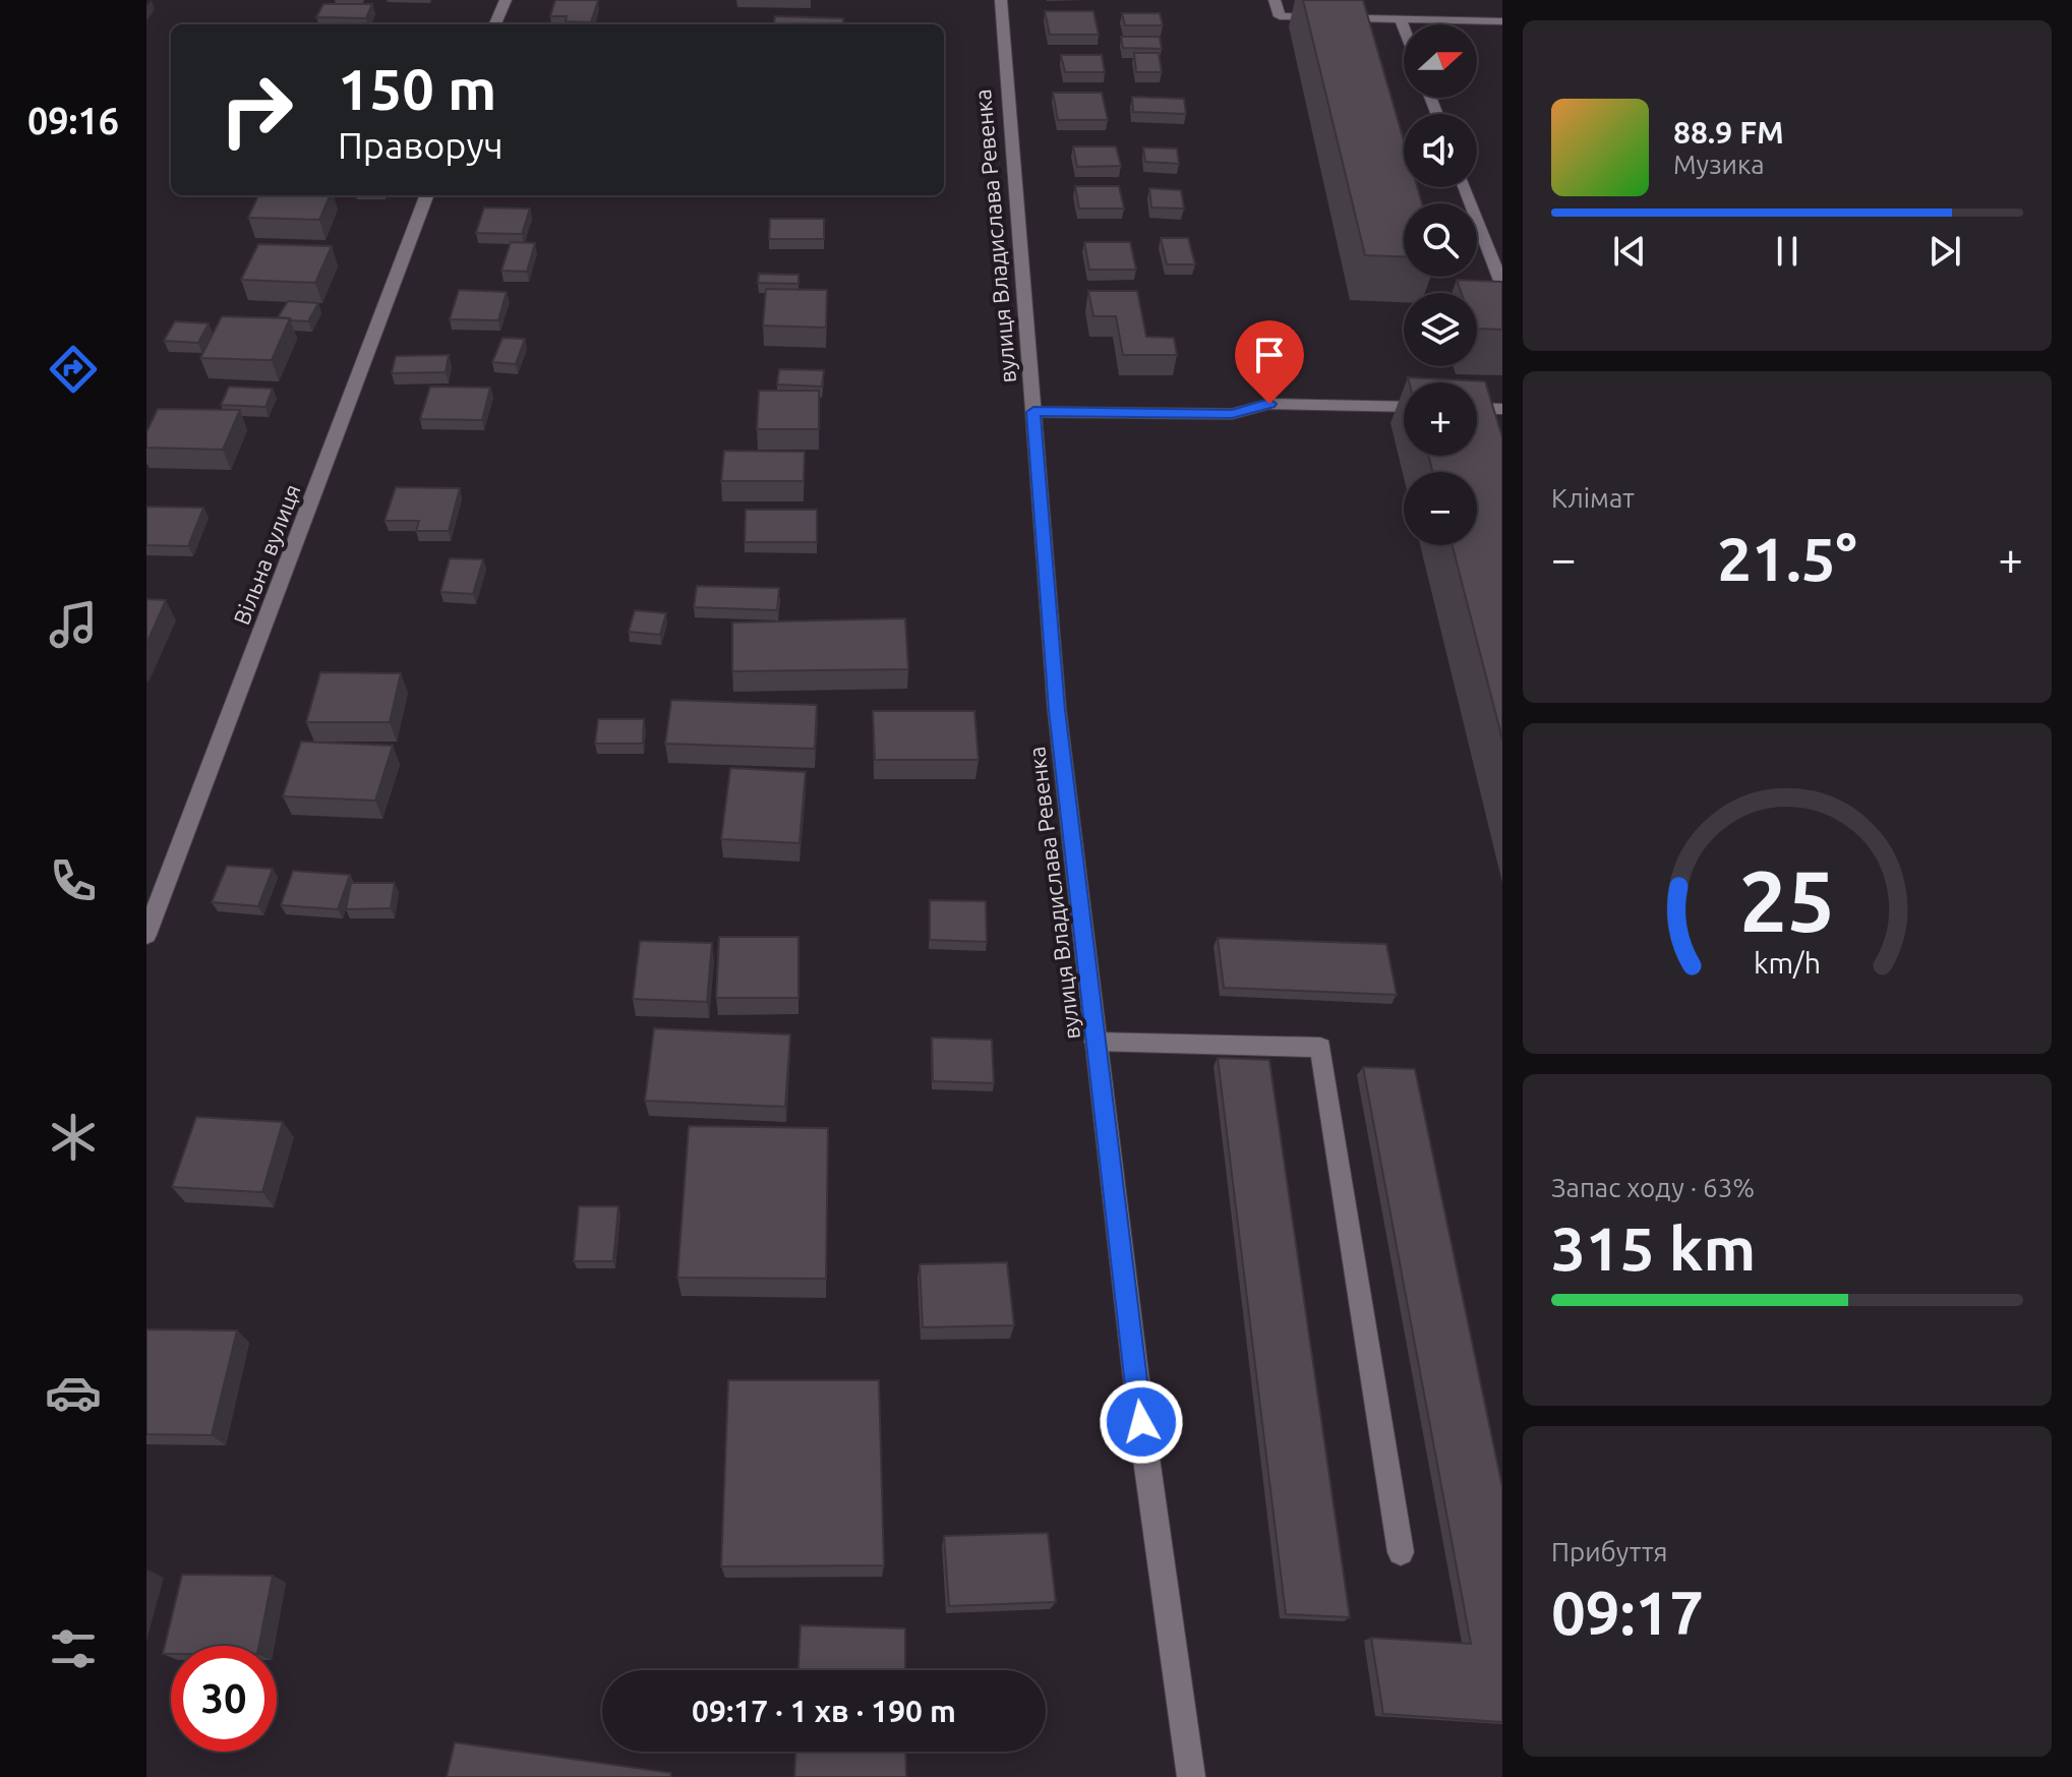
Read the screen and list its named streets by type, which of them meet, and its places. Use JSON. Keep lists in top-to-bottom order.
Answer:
{
  "streets": {
    "street": ["вулиця Владислава Ревенка", "Вільна вулиця"]
  },
  "north": "right",
  "page": {
    "tabs": "09:16",
    "map_buttons": ["+", "−"],
    "turn": ["150 m", "Праворуч"],
    "song": ["88.9 FM", "Музика"],
    "tile": [
      "Клімат",
      ["Запас ходу · 63%", "315 km"],
      ["Прибуття", "09:17"]
    ],
    "heat": ["−", "21.5°", "+"],
    "limit": "30",
    "trip": "09:17 · 1 хв · 190 m",
    "gauge": ["25", "km/h"]
  }
}
